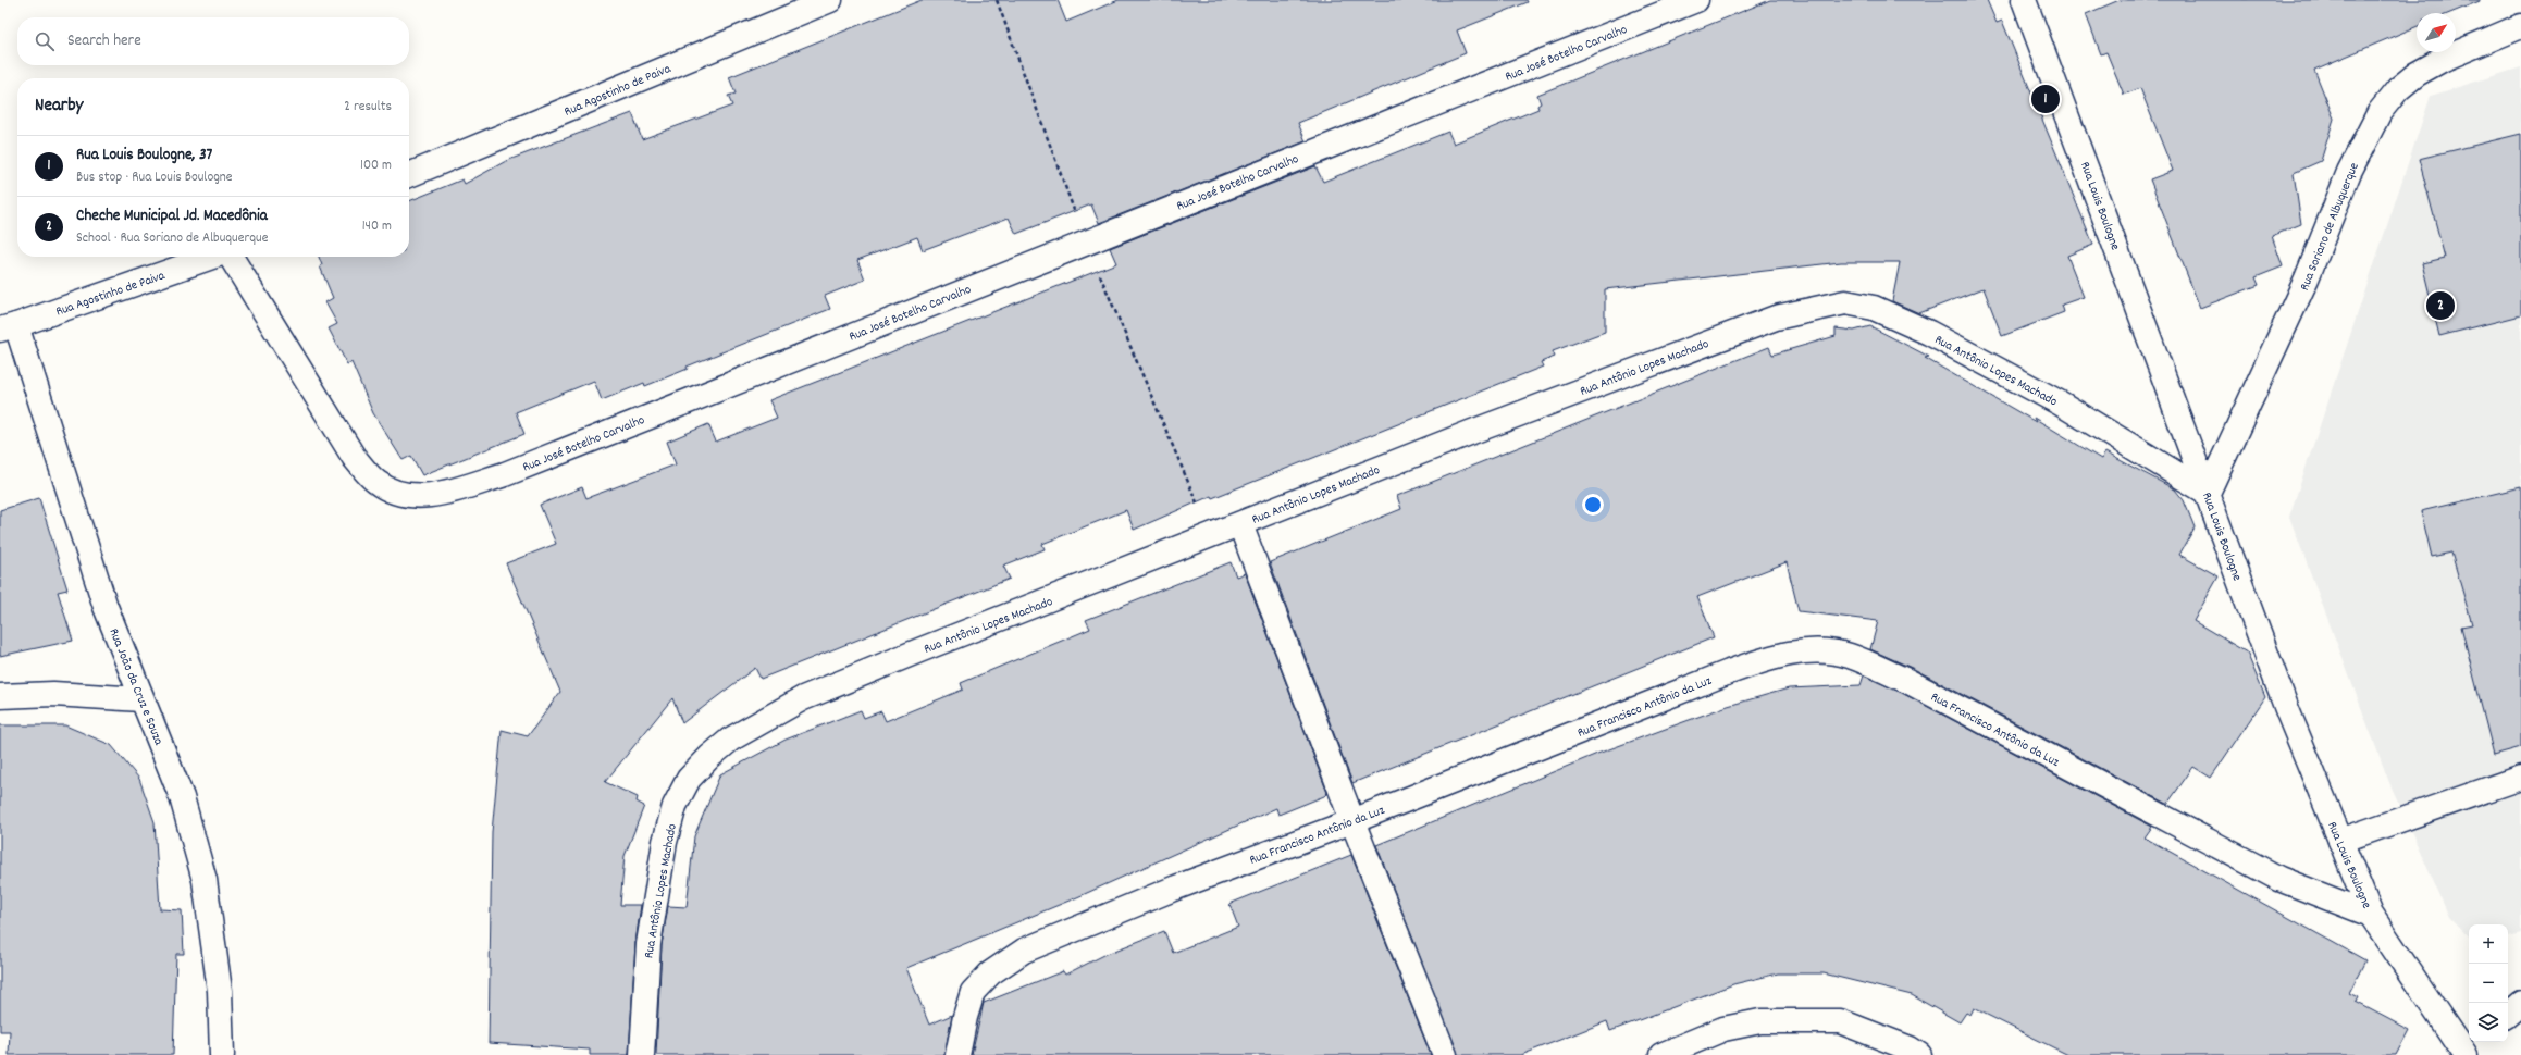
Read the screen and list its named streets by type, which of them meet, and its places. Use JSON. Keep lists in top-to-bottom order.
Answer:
{
  "streets": {
    "street": [
      "Rua José Botelho Carvalho",
      "Rua Agostinho de Paiva",
      "Rua Louis Boulogne",
      "Rua Soriano de Albuquerque",
      "Rua Antônio Lopes Machado",
      "Rua João da Cruz e Souza",
      "Rua Francisco Antônio da Luz"
    ]
  },
  "crossings": [
    ["Rua Agostinho de Paiva", "Rua João da Cruz e Souza"],
    ["Rua Louis Boulogne", "Rua Soriano de Albuquerque"],
    ["Rua Louis Boulogne", "Rua Antônio Lopes Machado"],
    ["Rua Louis Boulogne", "Rua Francisco Antônio da Luz"],
    ["Rua Soriano de Albuquerque", "Rua Antônio Lopes Machado"]
  ],
  "north": "top right",
  "page": {
    "search": "Search here",
    "heading": ["Nearby", "2 results"],
    "pins": ["1", "2"],
    "list": [
      {
        "mark": "1",
        "name": "Rua Louis Boulogne, 37",
        "note": "Bus stop · Rua Louis Boulogne",
        "value": "100 m"
      },
      {
        "mark": "2",
        "name": "Cheche Municipal Jd. Macedônia",
        "note": "School · Rua Soriano de Albuquerque",
        "value": "140 m"
      }
    ],
    "map_buttons": ["+", "−"]
  }
}
